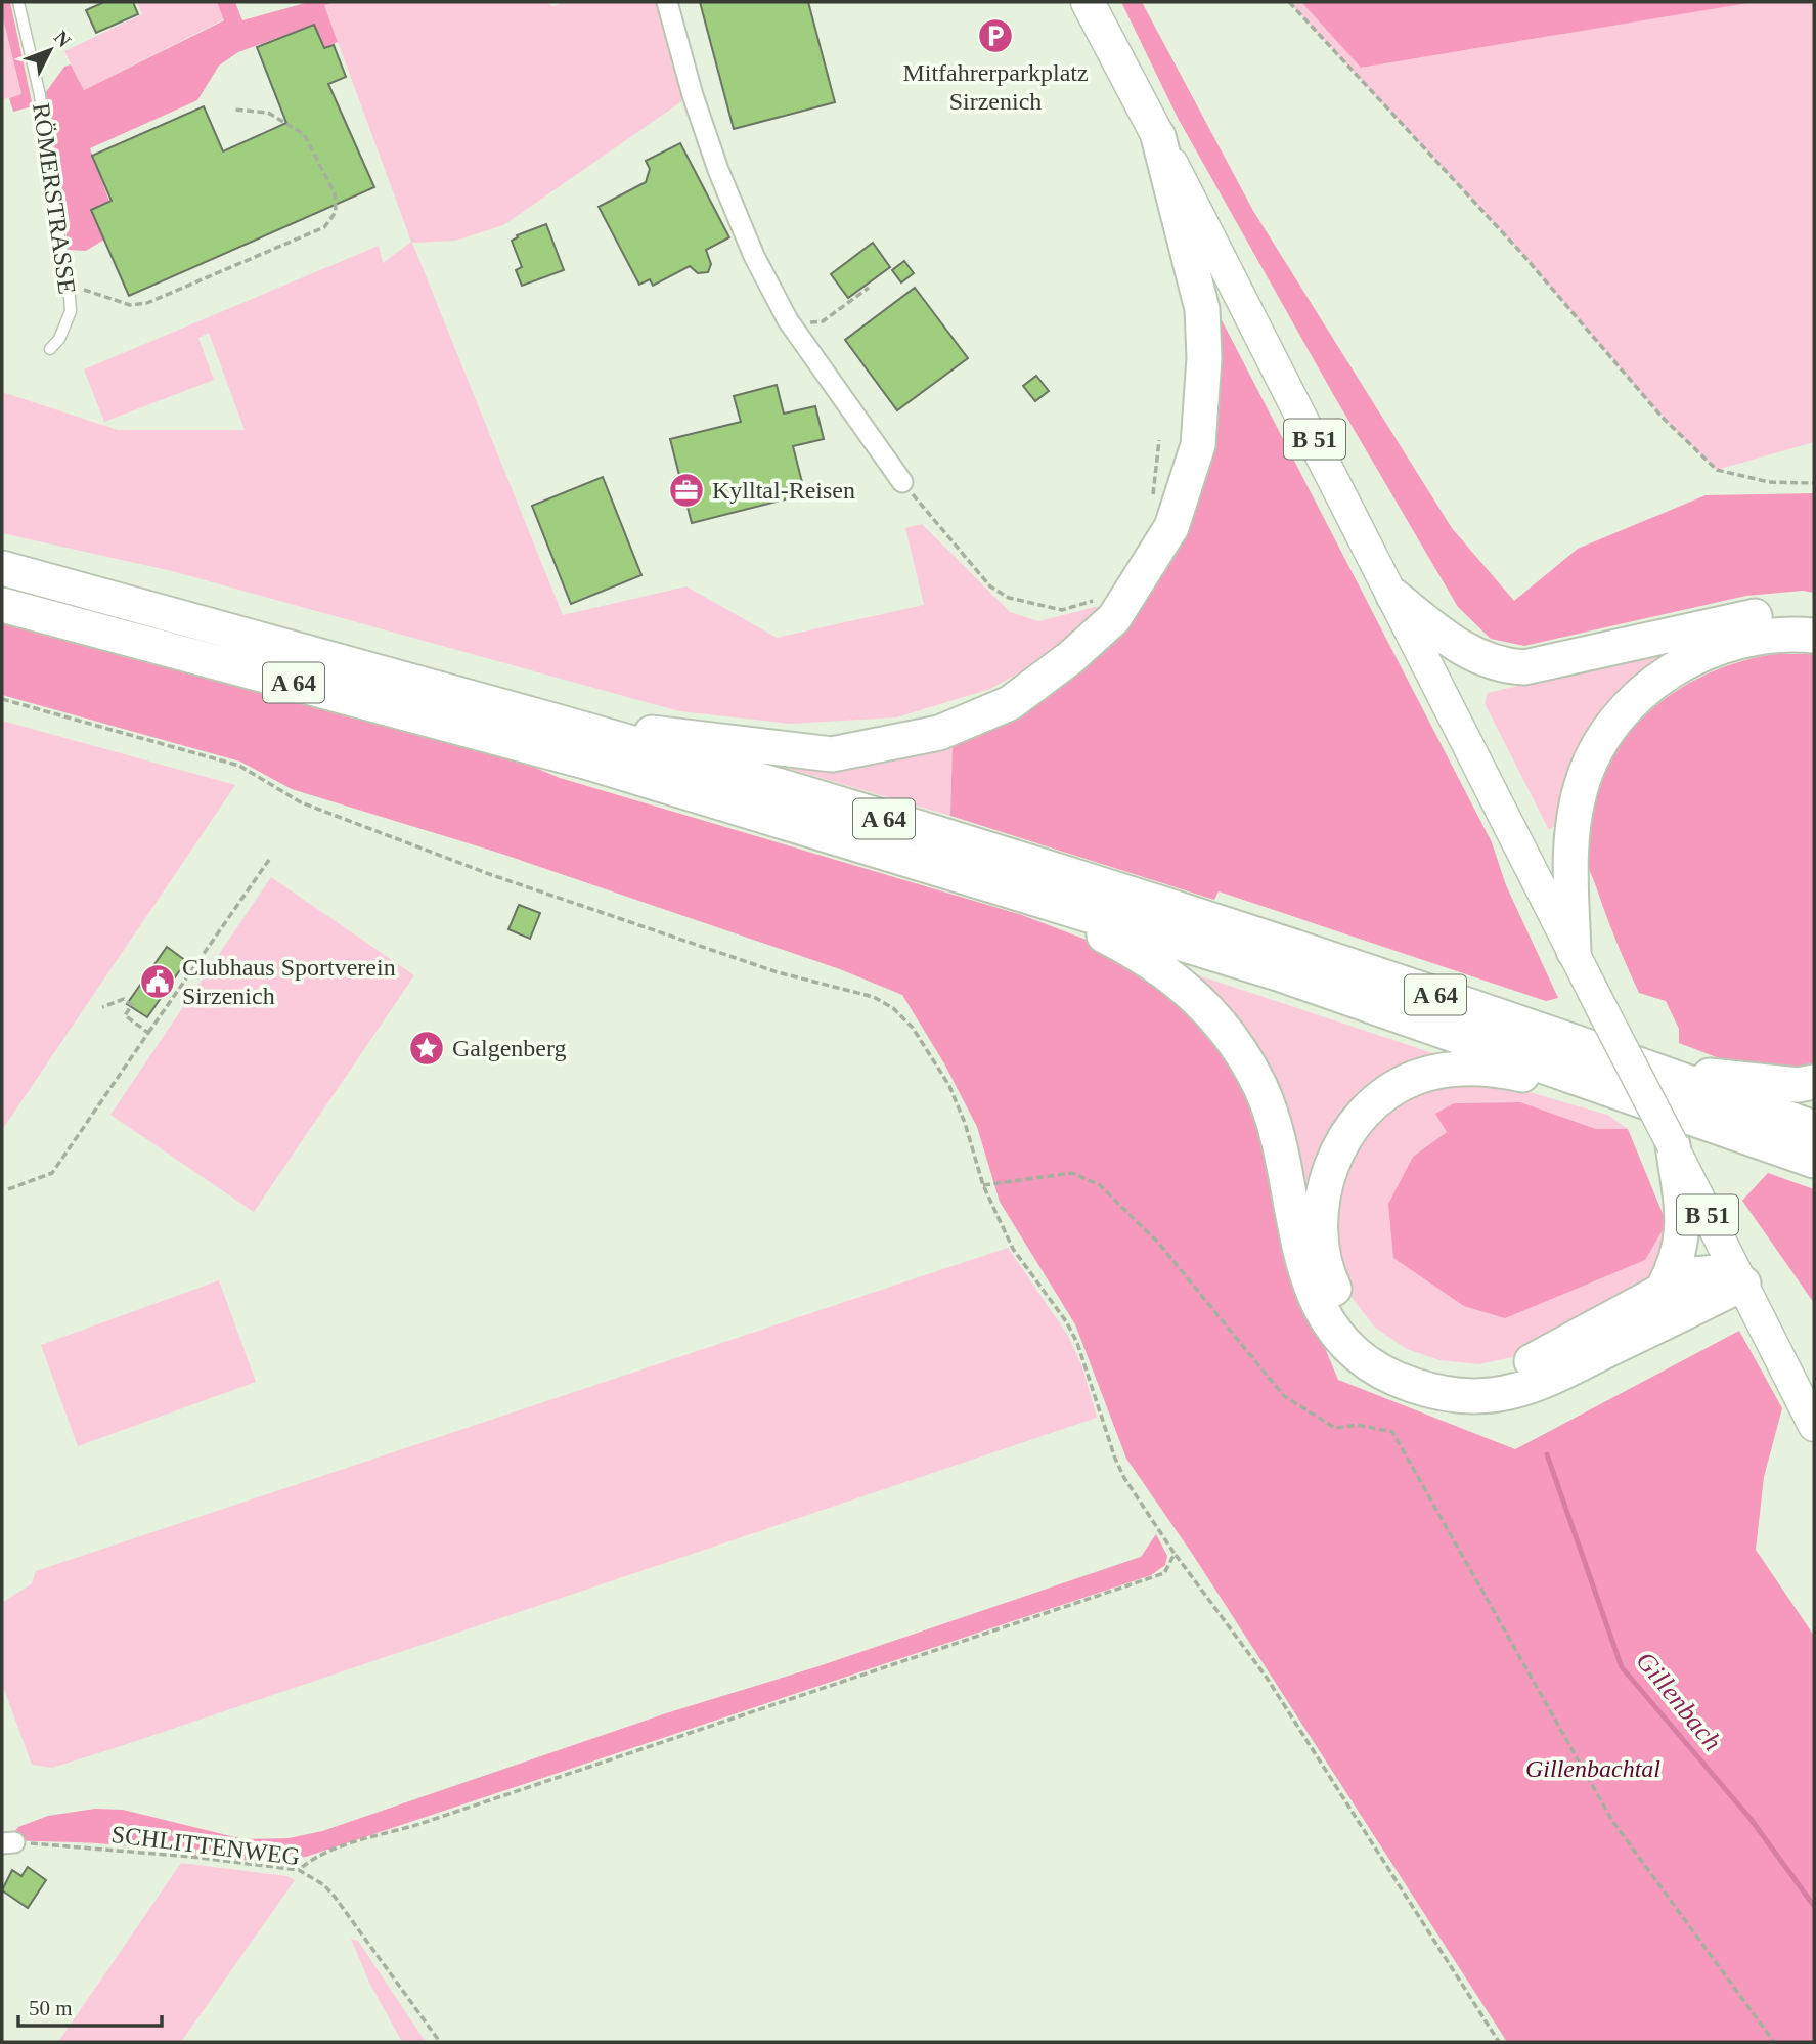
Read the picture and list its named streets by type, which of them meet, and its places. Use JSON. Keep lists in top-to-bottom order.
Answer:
{
  "streets": {
    "highway": ["B 51", "A 64"],
    "lane": ["RÖMERSTRASSE"],
    "path": ["SCHLITTENWEG"]
  },
  "water": ["Gillenbach"],
  "parks": ["Gillenbachtal"],
  "places": {
    "parking": ["Mitfahrerparkplatz Sirzenich"],
    "office": ["Kylltal-Reisen"],
    "public building": ["Clubhaus Sportverein Sirzenich"],
    "place": ["Galgenberg"]
  },
  "scale_bar": "50 m",
  "north": "top right"
}
